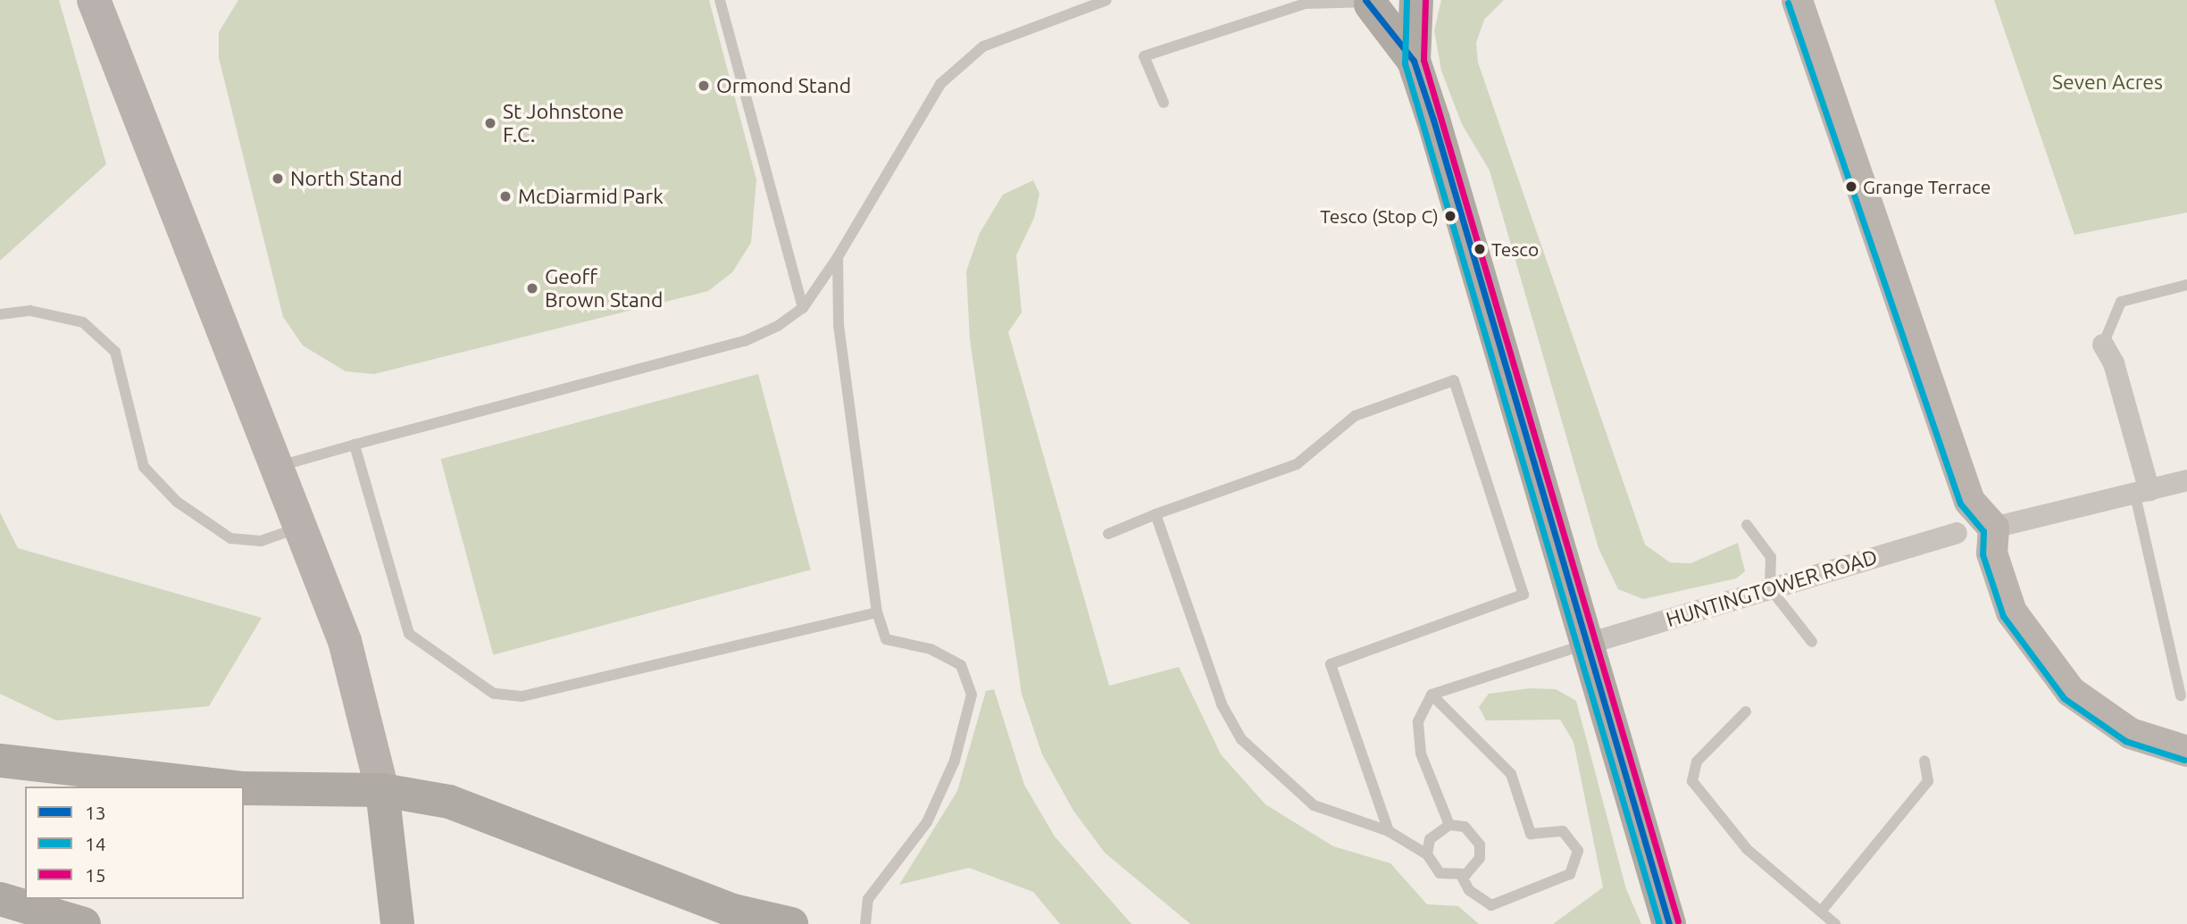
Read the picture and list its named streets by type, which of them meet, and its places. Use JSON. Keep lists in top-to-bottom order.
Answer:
{
  "streets": {
    "street": ["HUNTINGTOWER ROAD"]
  },
  "parks": ["Seven Acres"],
  "places": [
    "Ormond Stand",
    "St Johnstone F.C.",
    "North Stand",
    "Grange Terrace",
    "McDiarmid Park",
    "Tesco (Stop C)",
    "Tesco",
    "Geoff Brown Stand"
  ],
  "lines": ["transit line 13", "transit line 14", "transit line 15"],
  "legend": ["13", "14", "15"]
}
